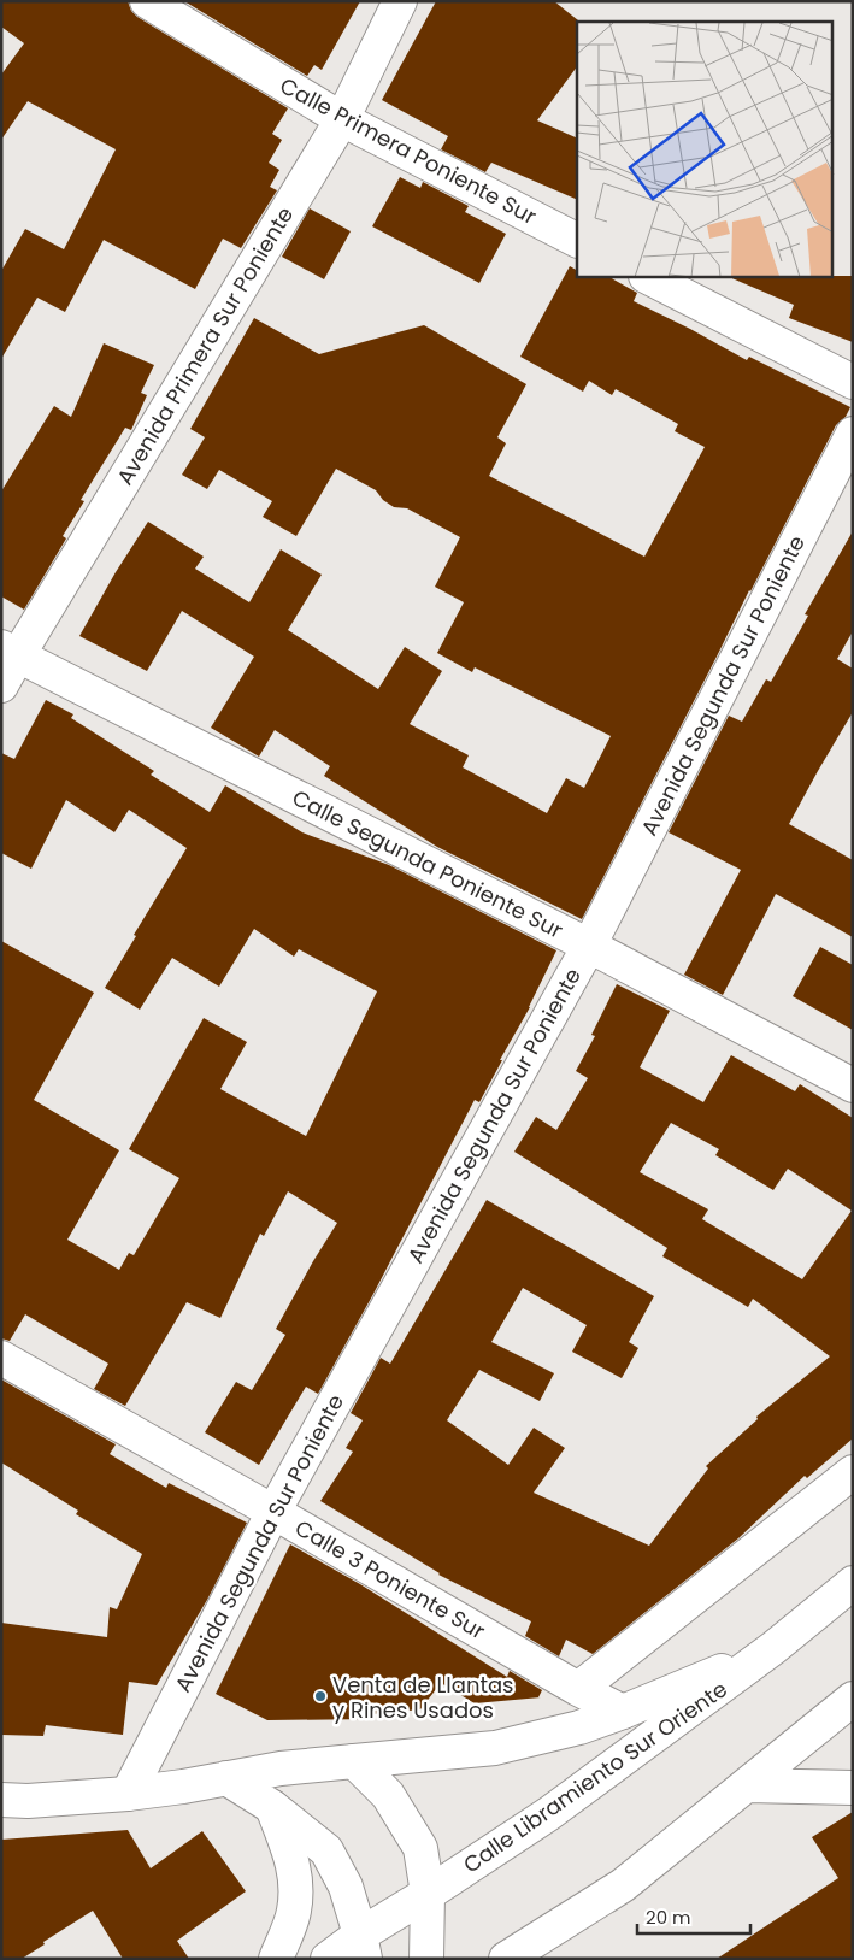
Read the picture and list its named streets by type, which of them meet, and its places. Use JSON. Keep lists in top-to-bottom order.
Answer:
{
  "streets": {
    "street": [
      "Calle Primera Poniente Sur",
      "Avenida Primera Sur Poniente",
      "Avenida Segunda Sur Poniente",
      "Calle Segunda Poniente Sur",
      "Calle 3 Poniente Sur",
      "Calle Libramiento Sur Oriente"
    ]
  },
  "crossings": [
    ["Calle Primera Poniente Sur", "Avenida Primera Sur Poniente"],
    ["Avenida Primera Sur Poniente", "Calle Segunda Poniente Sur"],
    ["Avenida Segunda Sur Poniente", "Calle Segunda Poniente Sur"],
    ["Avenida Segunda Sur Poniente", "Calle 3 Poniente Sur"]
  ],
  "places": ["Venta de Llantas y Rines Usados"],
  "scale_bar": "20 m"
}
